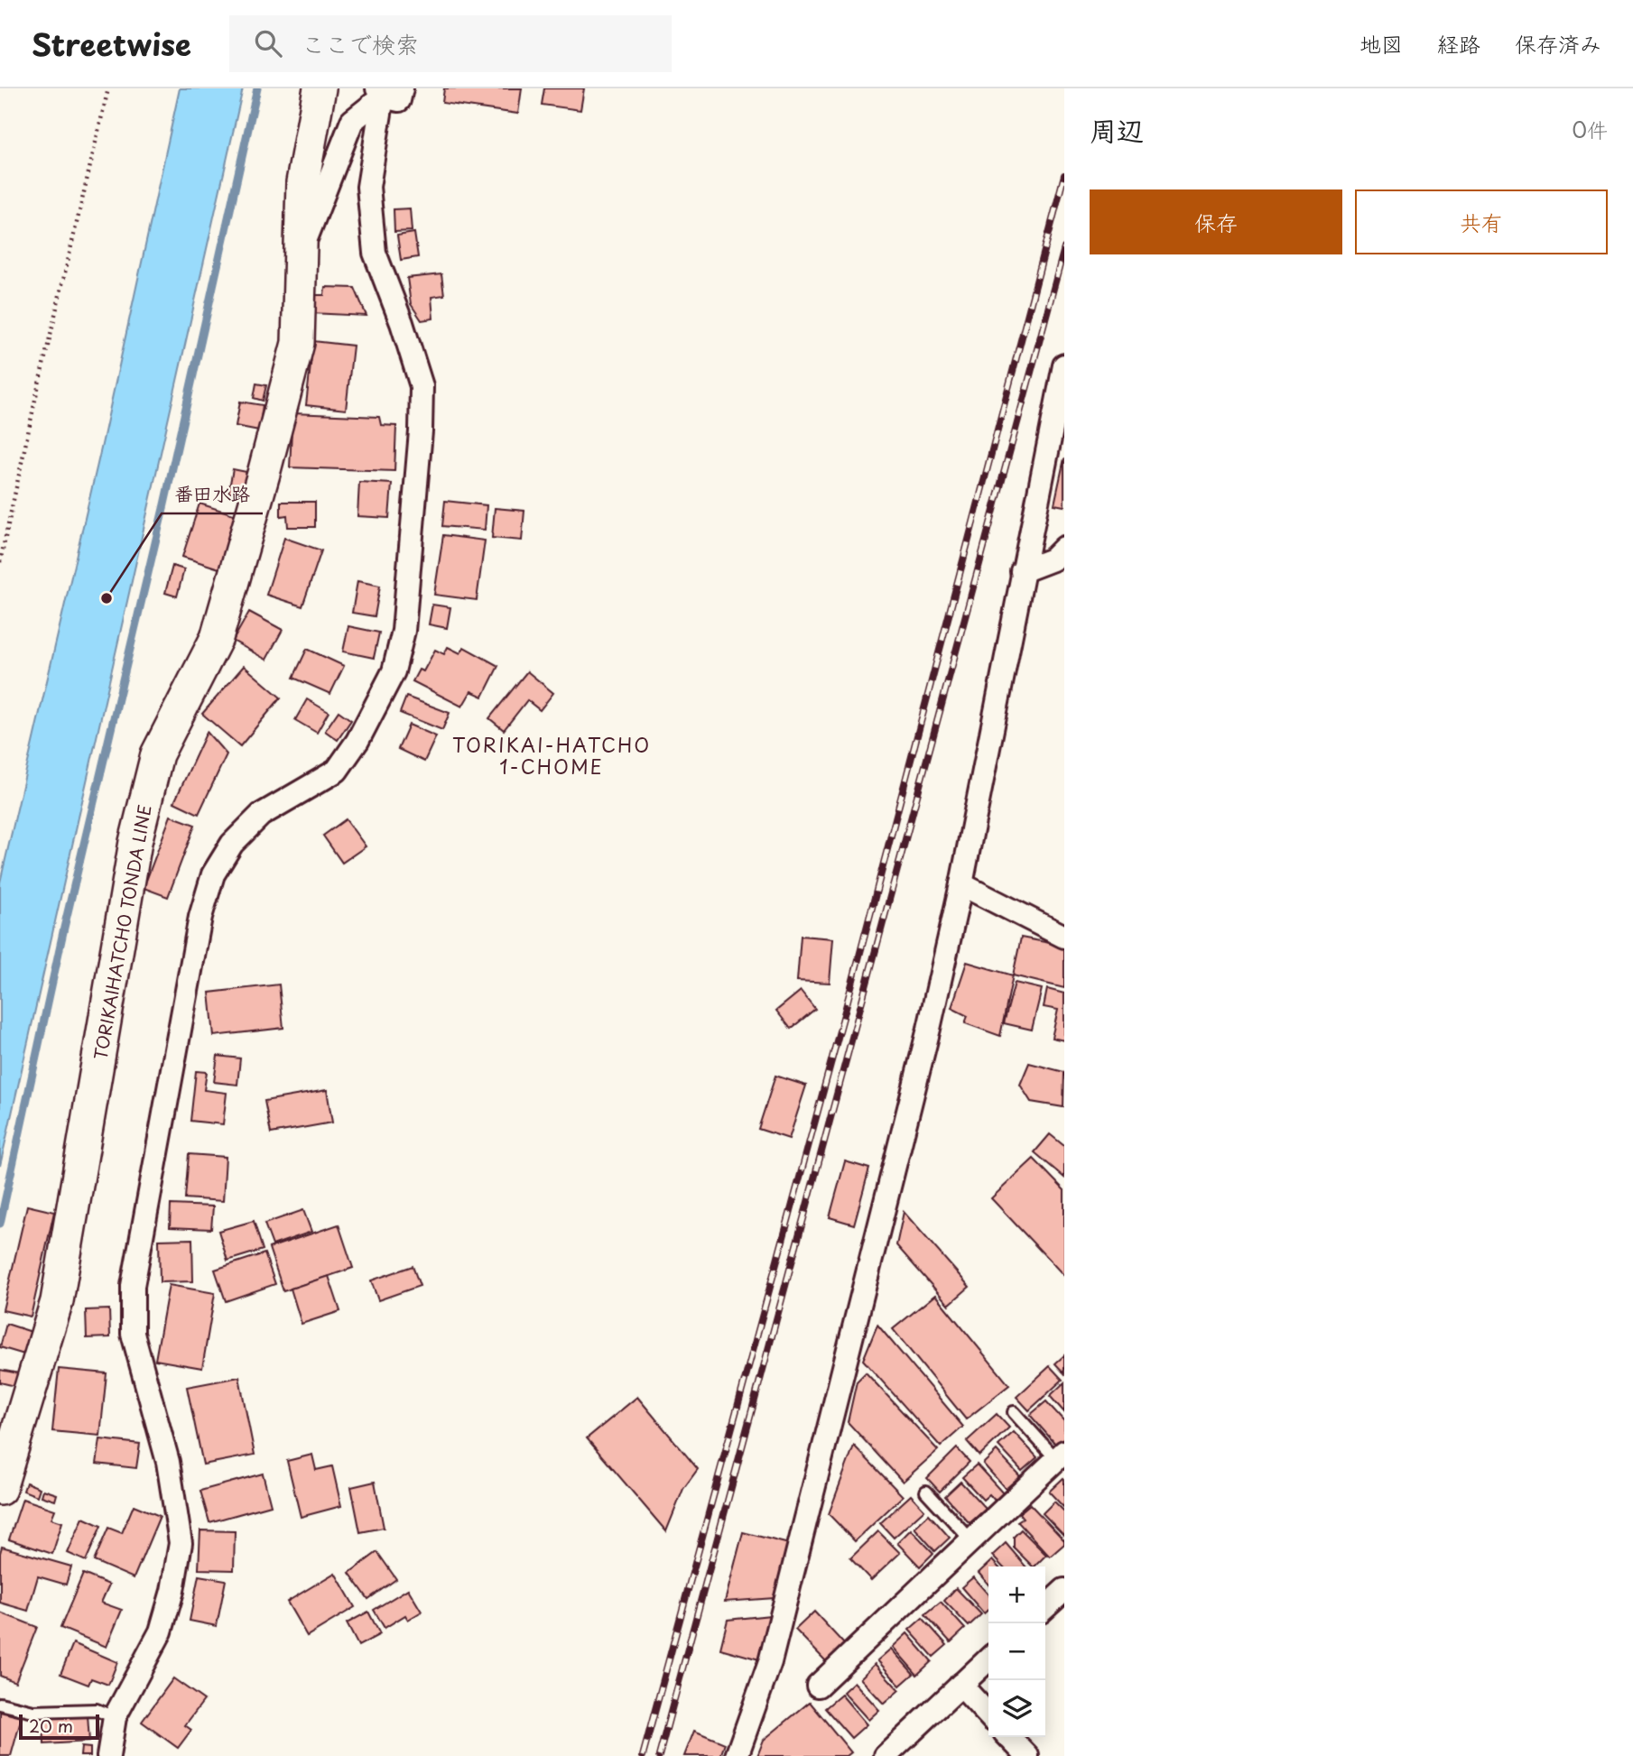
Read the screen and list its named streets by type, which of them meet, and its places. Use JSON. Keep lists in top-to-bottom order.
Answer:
{
  "streets": {
    "main road": ["TORIKAIHATCHO TONDA LINE"]
  },
  "districts": ["TORIKAI-HATCHO 1-CHOME"],
  "places": ["番田水路"],
  "scale_bar": "20 m",
  "page": {
    "header": "Streetwise",
    "search": "ここで検索",
    "nav": ["地図", "経路", "保存済み"],
    "heading": ["周辺", "0件"],
    "buttons": ["保存", "共有"],
    "map_buttons": ["+", "−"],
    "scale": "20 m"
  }
}
